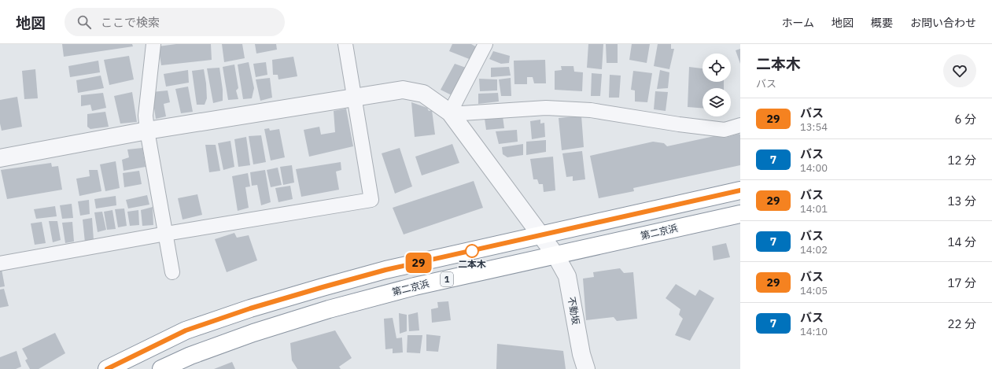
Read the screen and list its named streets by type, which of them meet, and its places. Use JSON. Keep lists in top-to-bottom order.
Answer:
{
  "streets": {
    "highway": ["第二京浜", "1"],
    "street": ["不動坂"]
  },
  "crossings": [
    ["第二京浜", "不動坂"],
    ["1", "不動坂"]
  ],
  "places": ["二本木"],
  "lines": ["bus line 29"],
  "page": {
    "header": "地図",
    "search": "ここで検索",
    "nav": [
      "ホーム",
      "地図",
      "概要",
      "お問い合わせ"
    ],
    "on_map": "29",
    "heading": ["二本木", "バス"],
    "list": [
      {
        "mark": "29",
        "name": "バス",
        "note": "13:54",
        "value": "6 分"
      },
      {
        "mark": "7",
        "name": "バス",
        "note": "14:00",
        "value": "12 分"
      },
      {
        "mark": "29",
        "name": "バス",
        "note": "14:01",
        "value": "13 分"
      },
      {
        "mark": "7",
        "name": "バス",
        "note": "14:02",
        "value": "14 分"
      },
      {
        "mark": "29",
        "name": "バス",
        "note": "14:05",
        "value": "17 分"
      },
      {
        "mark": "7",
        "name": "バス",
        "note": "14:10",
        "value": "22 分"
      }
    ]
  }
}
